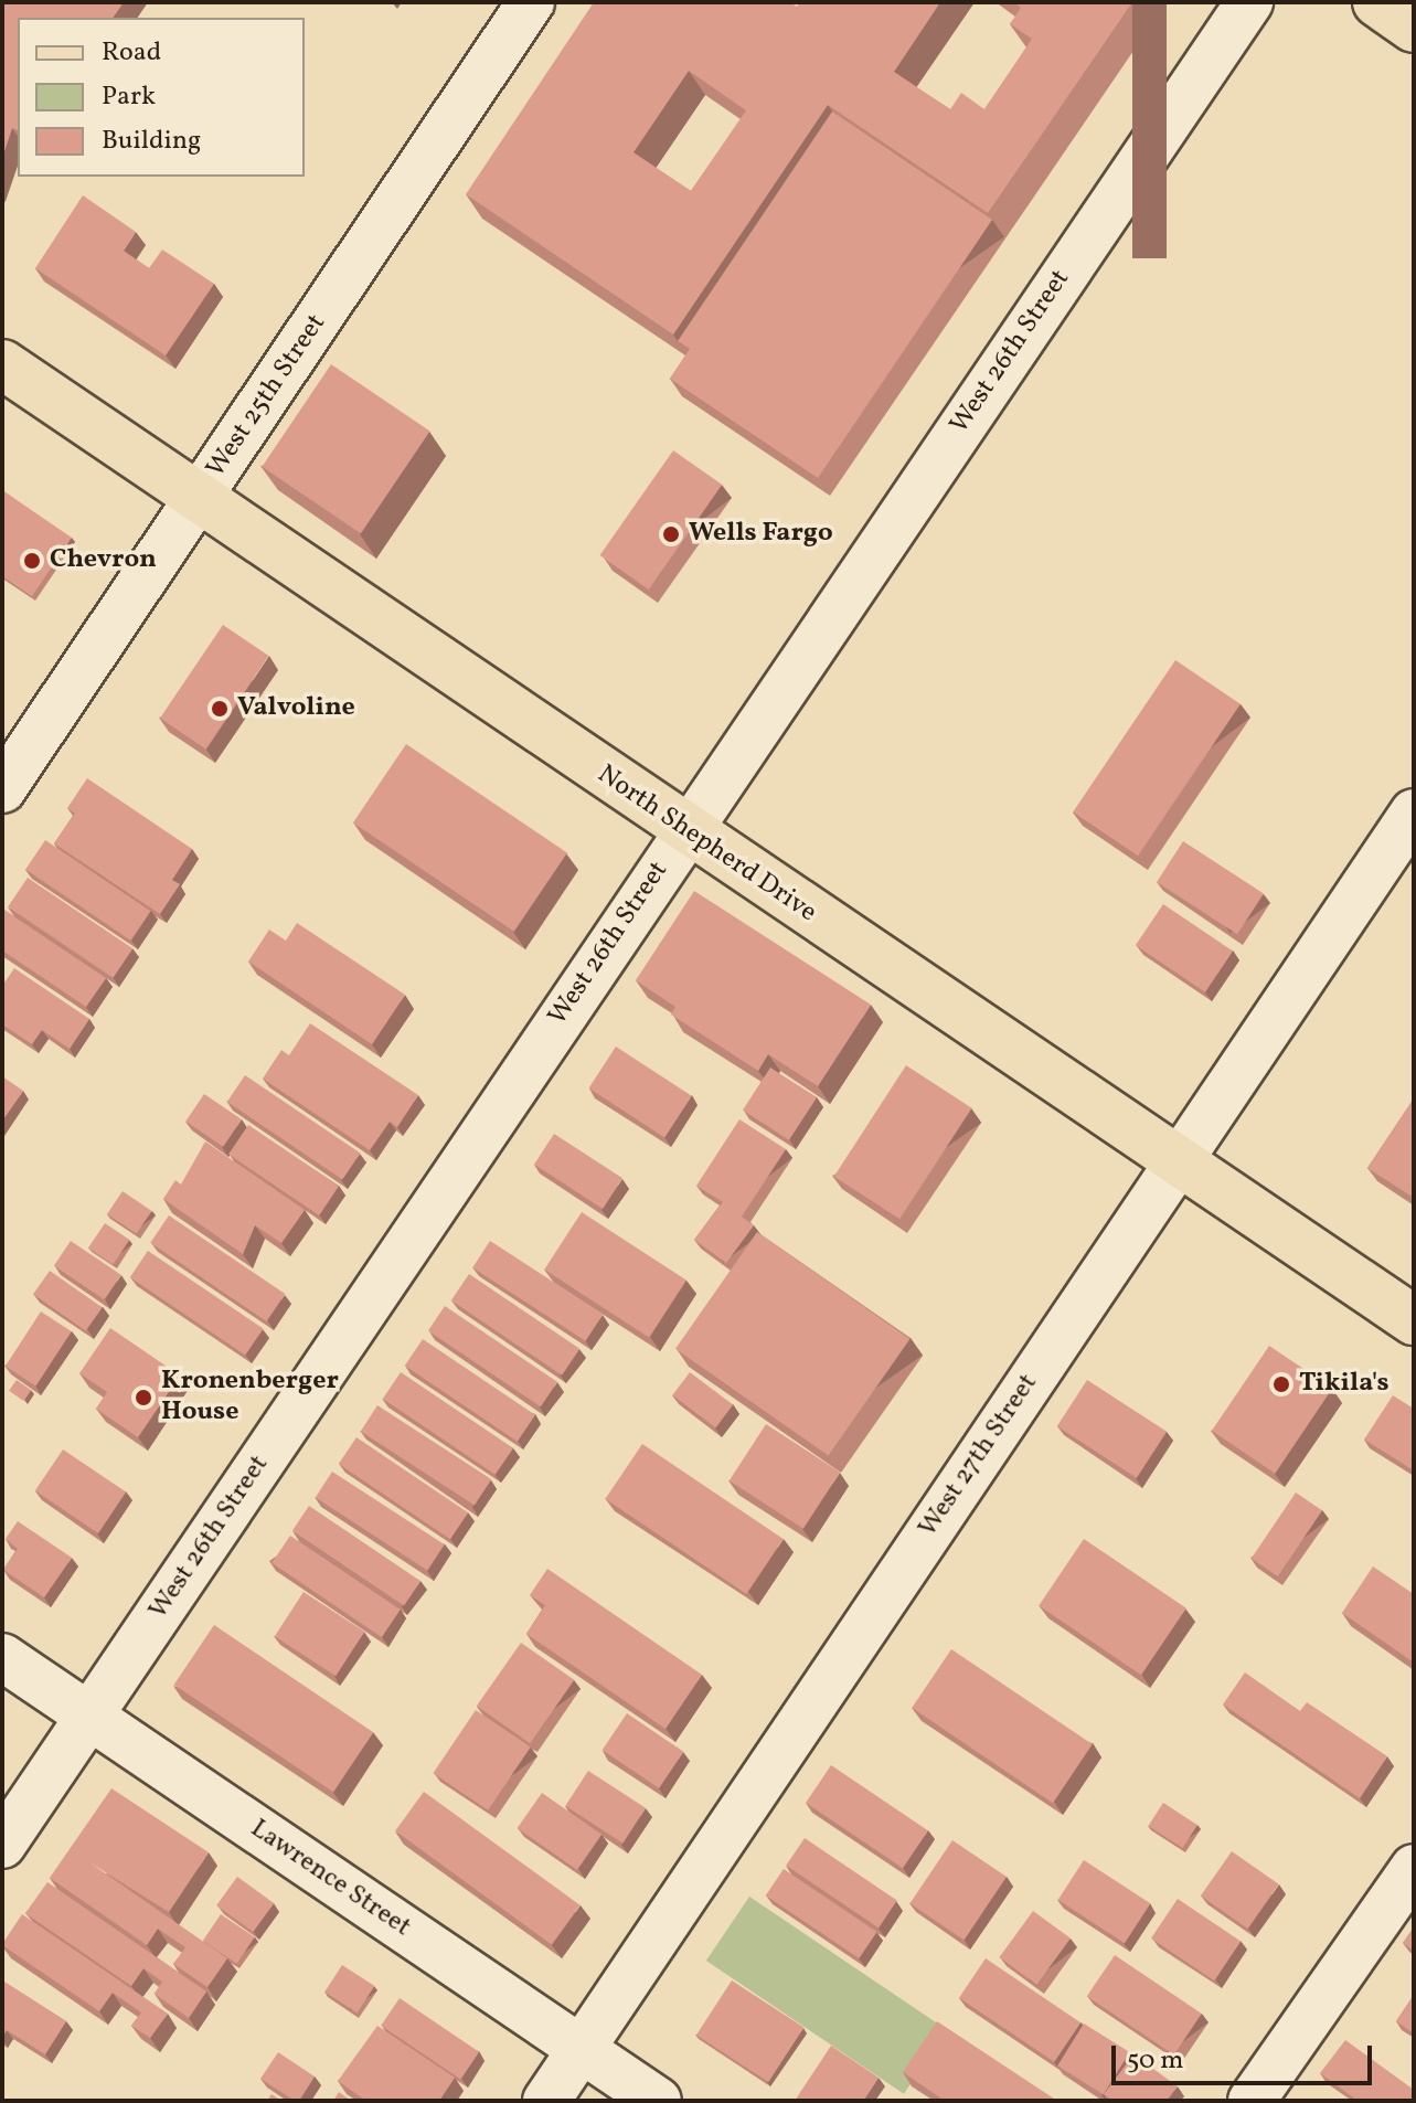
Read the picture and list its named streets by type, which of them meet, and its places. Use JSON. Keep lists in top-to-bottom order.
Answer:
{
  "streets": {
    "main road": ["North Shepherd Drive"],
    "street": [
      "West 26th Street",
      "West 25th Street",
      "West 27th Street",
      "Lawrence Street"
    ]
  },
  "crossings": [
    ["West 26th Street", "North Shepherd Drive"],
    ["West 26th Street", "Lawrence Street"],
    ["West 25th Street", "North Shepherd Drive"],
    ["North Shepherd Drive", "West 27th Street"],
    ["West 27th Street", "Lawrence Street"]
  ],
  "places": [
    "Wells Fargo",
    "Chevron",
    "Valvoline",
    "Tikila's",
    "Kronenberger House"
  ],
  "legend": ["Road", "Park", "Building"],
  "scale_bar": "50 m"
}
